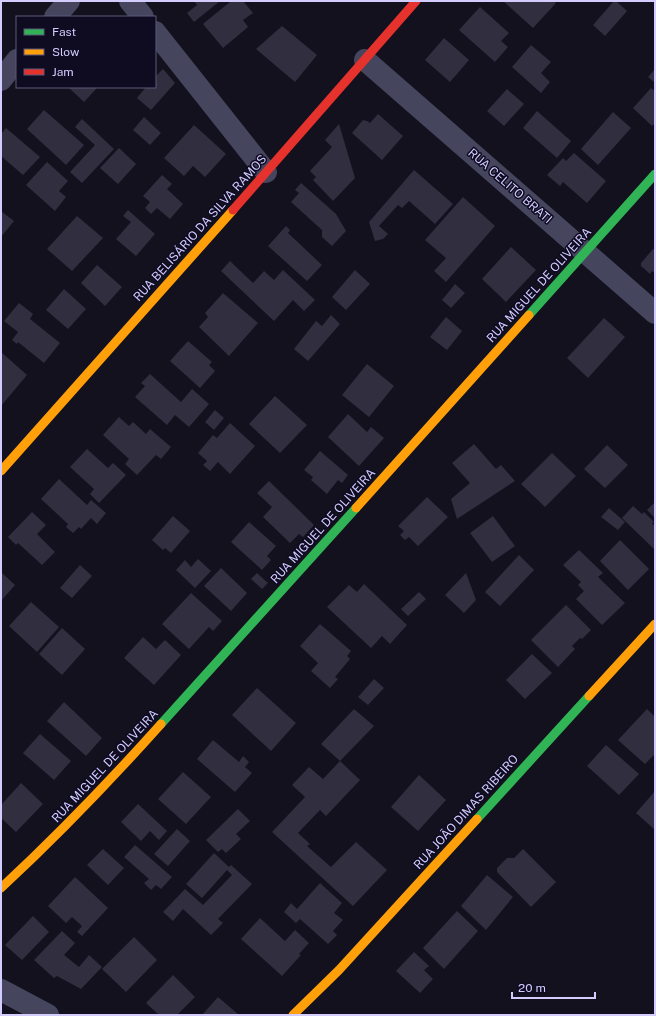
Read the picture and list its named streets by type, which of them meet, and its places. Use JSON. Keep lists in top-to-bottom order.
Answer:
{
  "streets": {
    "street": [
      "RUA CELITO BRATI",
      "RUA BELISÁRIO DA SILVA RAMOS",
      "RUA MIGUEL DE OLIVEIRA",
      "RUA JOÃO DIMAS RIBEIRO"
    ]
  },
  "crossings": [
    ["RUA CELITO BRATI", "RUA BELISÁRIO DA SILVA RAMOS"],
    ["RUA CELITO BRATI", "RUA MIGUEL DE OLIVEIRA"]
  ],
  "legend": ["Fast", "Slow", "Jam"],
  "scale_bar": "20 m"
}
